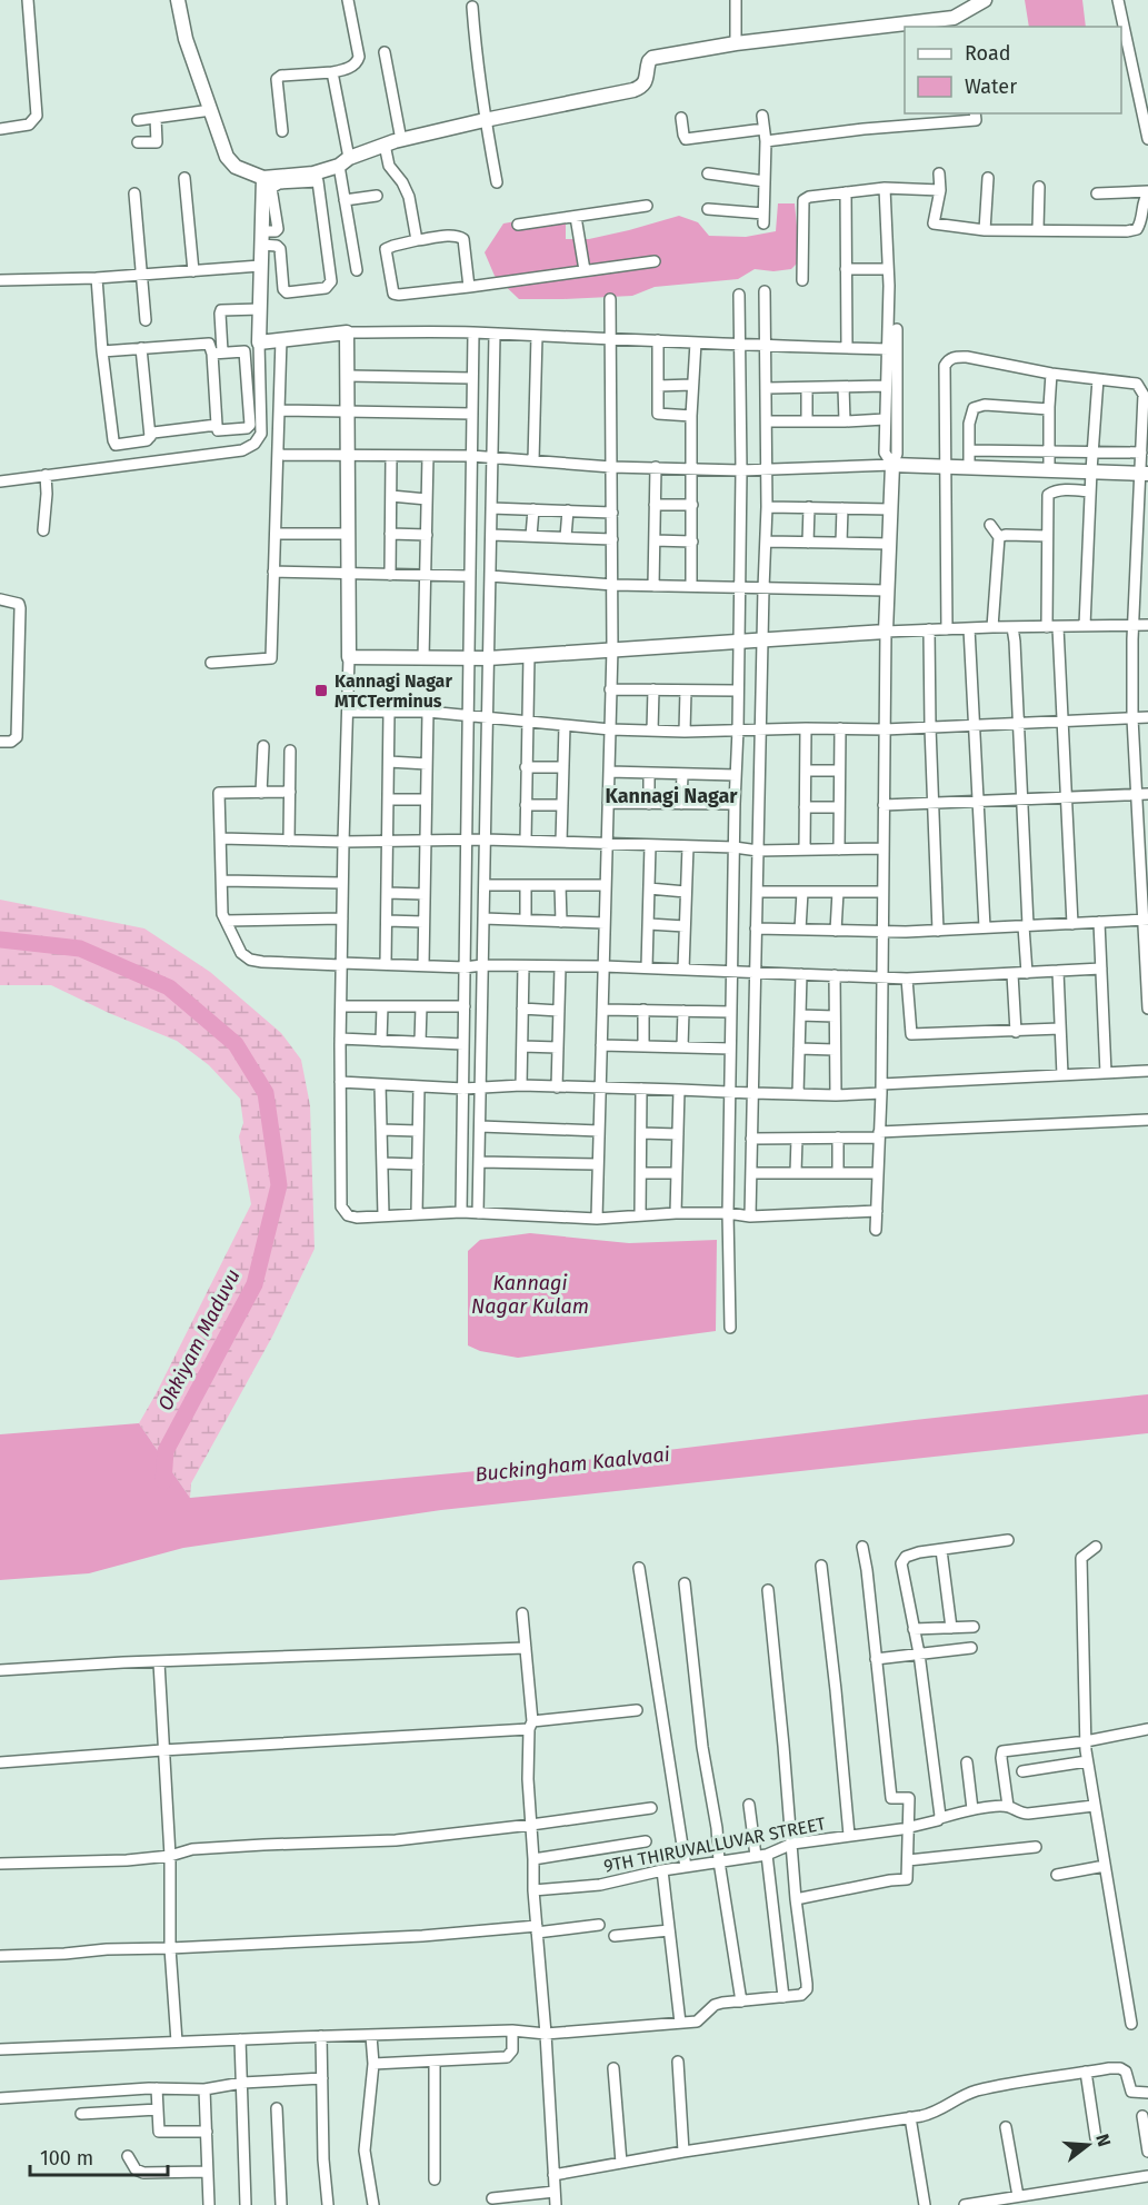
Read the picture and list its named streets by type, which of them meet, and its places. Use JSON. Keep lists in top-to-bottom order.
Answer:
{
  "streets": {
    "street": ["9TH THIRUVALLUVAR STREET"]
  },
  "districts": ["Kannagi Nagar"],
  "water": ["Kannagi Nagar Kulam", "Okkiyam Maduvu", "Buckingham Kaalvaai"],
  "places": {
    "transit": ["Kannagi Nagar MTCTerminus"]
  },
  "legend": ["Road", "Water"],
  "scale_bar": "100 m",
  "north": "right"
}
